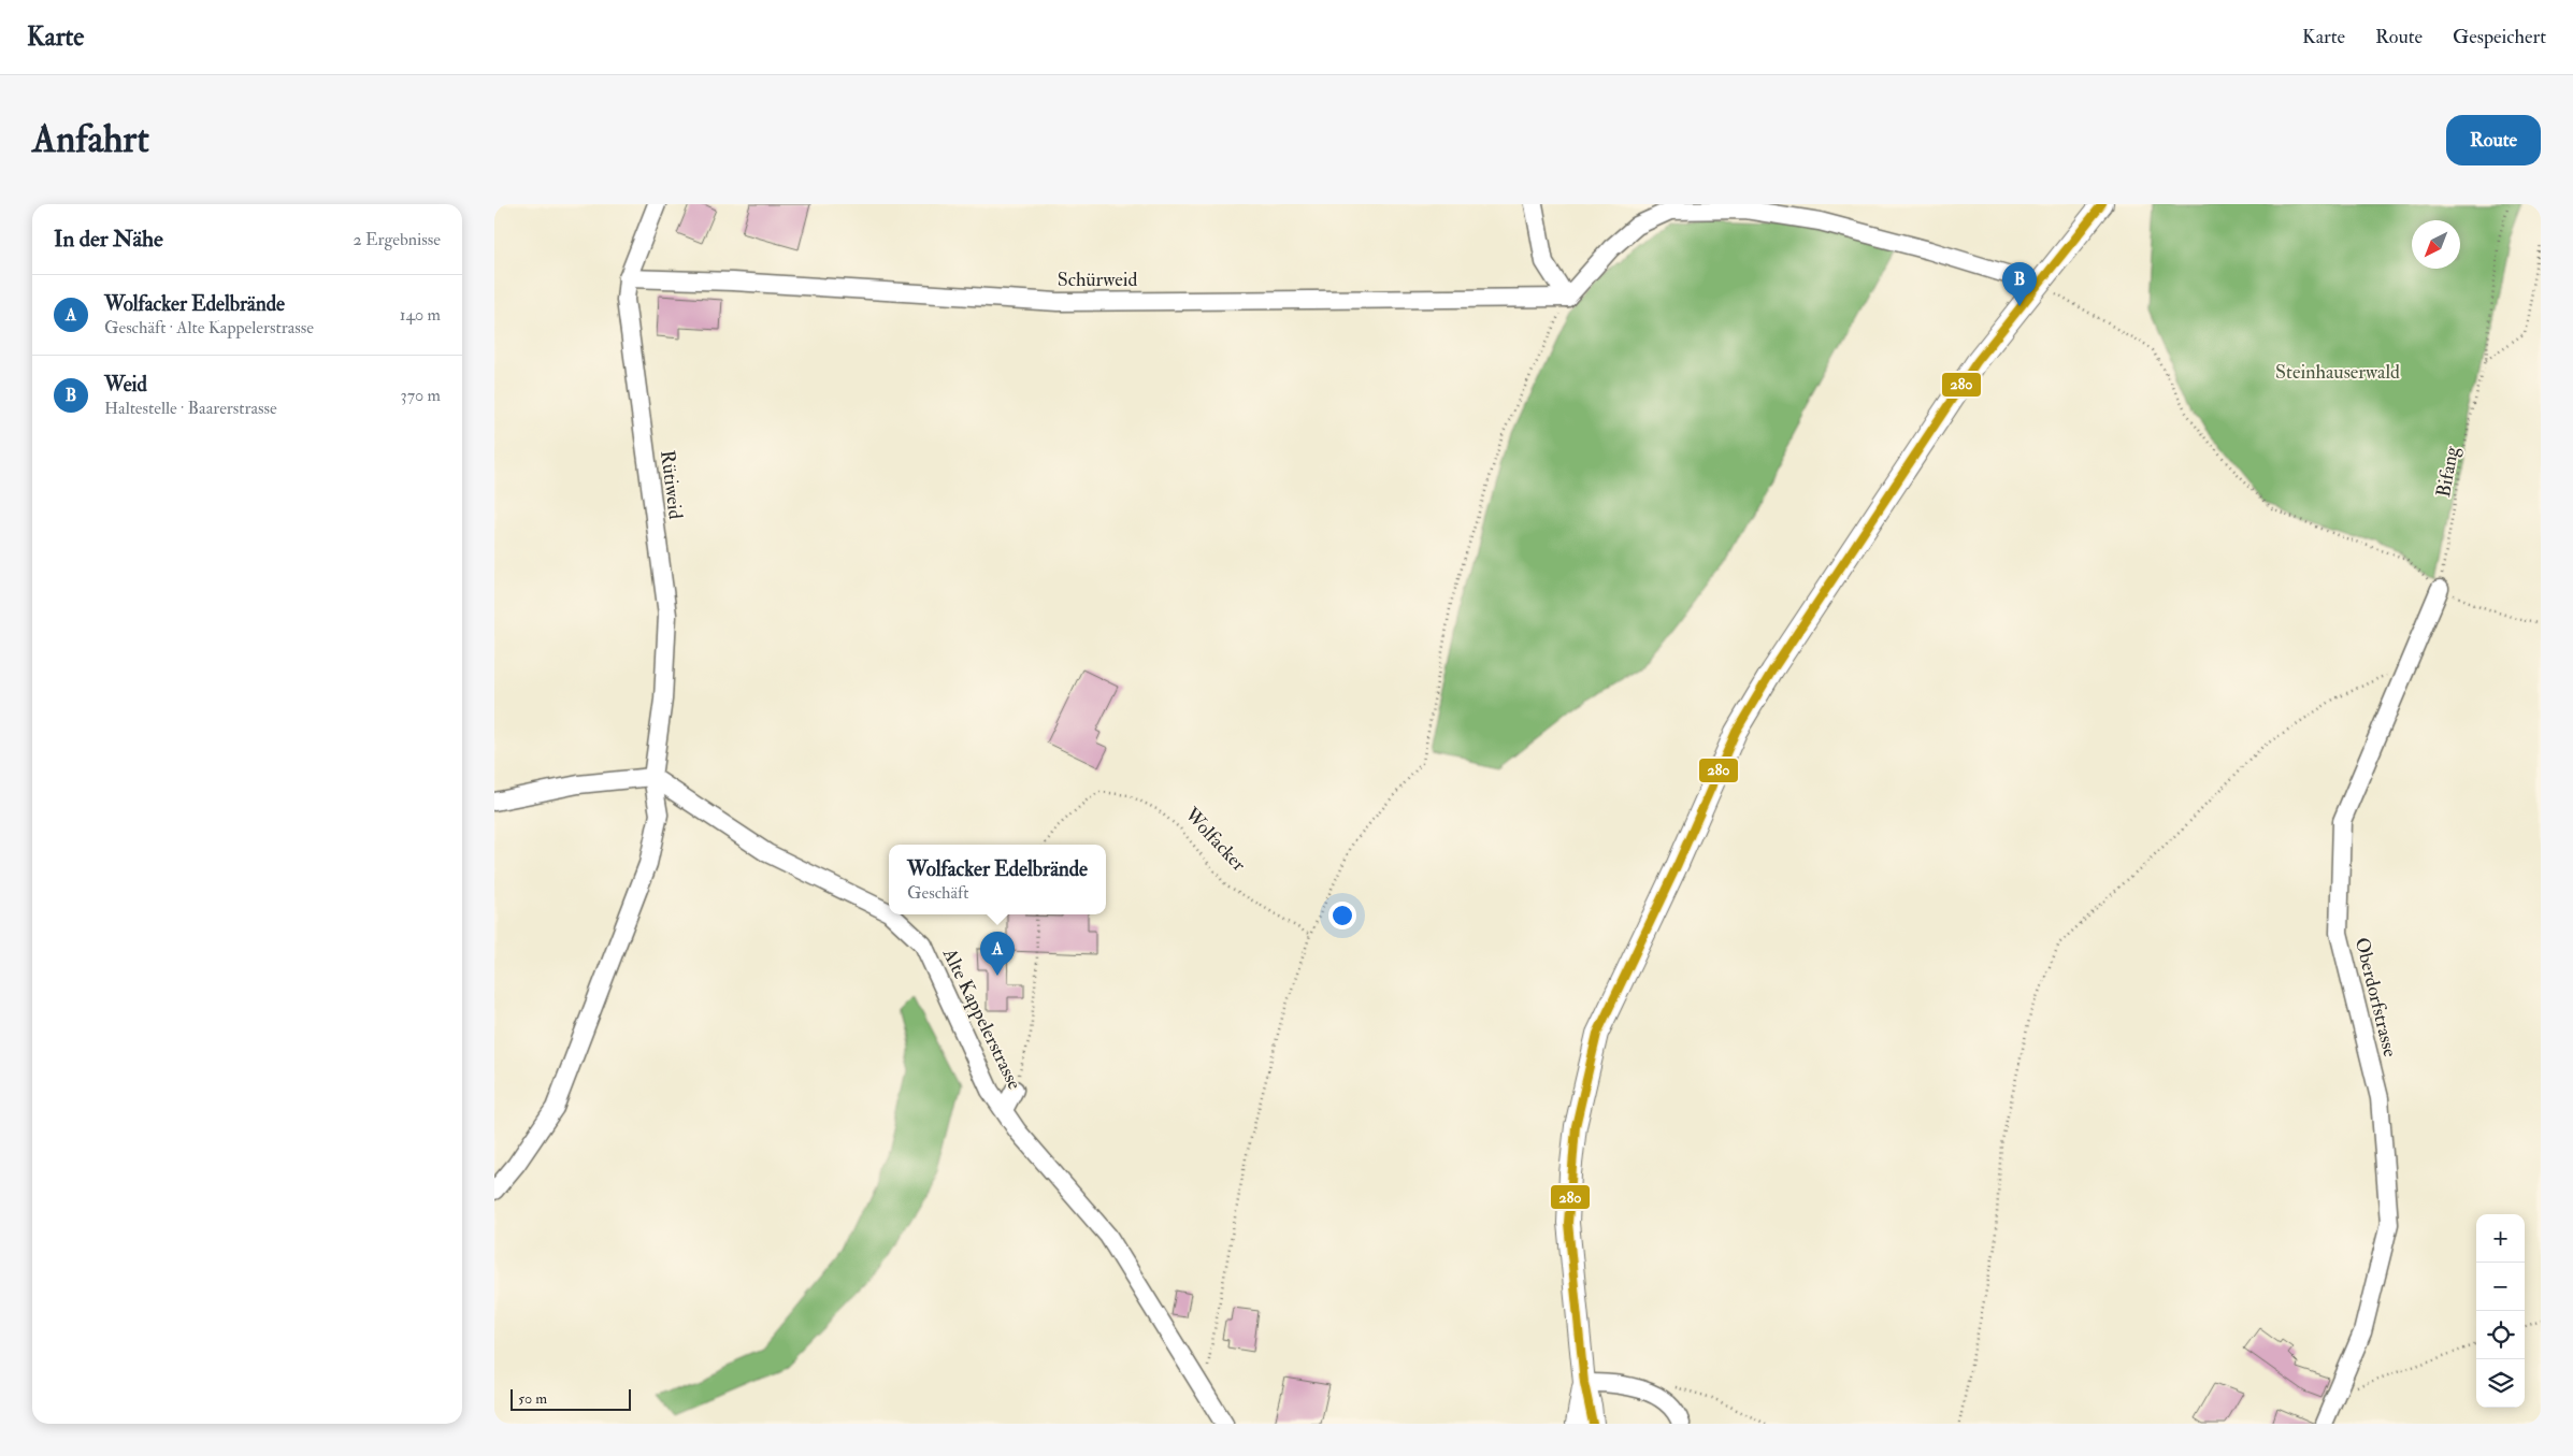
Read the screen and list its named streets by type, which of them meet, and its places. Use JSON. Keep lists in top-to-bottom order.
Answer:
{
  "streets": {
    "street": [
      "Schürweid",
      "Rütiweid",
      "Oberdorfstrasse",
      "Alte Kappelerstrasse"
    ],
    "path": ["Bifang", "Wolfacker"]
  },
  "crossings": [
    ["Schürweid", "Rütiweid"],
    ["Bifang", "Oberdorfstrasse"],
    ["Rütiweid", "Alte Kappelerstrasse"]
  ],
  "parks": ["Steinhauserwald"],
  "lines": ["transit line 280"],
  "scale_bar": "50 m",
  "north": "bottom left",
  "page": {
    "header": "Karte",
    "nav": ["Karte", "Route", "Gespeichert"],
    "buttons": "Route",
    "title": "Anfahrt",
    "heading": ["In der Nähe", "2 Ergebnisse"],
    "pins": ["B", "A"],
    "list": [
      {
        "mark": "A",
        "name": "Wolfacker Edelbrände",
        "note": "Geschäft · Alte Kappelerstrasse",
        "value": "140 m"
      },
      {
        "mark": "B",
        "name": "Weid",
        "note": "Haltestelle · Baarerstrasse",
        "value": "370 m"
      }
    ],
    "popup": ["Wolfacker Edelbrände", "Geschäft"],
    "map_buttons": ["+", "−"],
    "scale": "50 m"
  }
}
